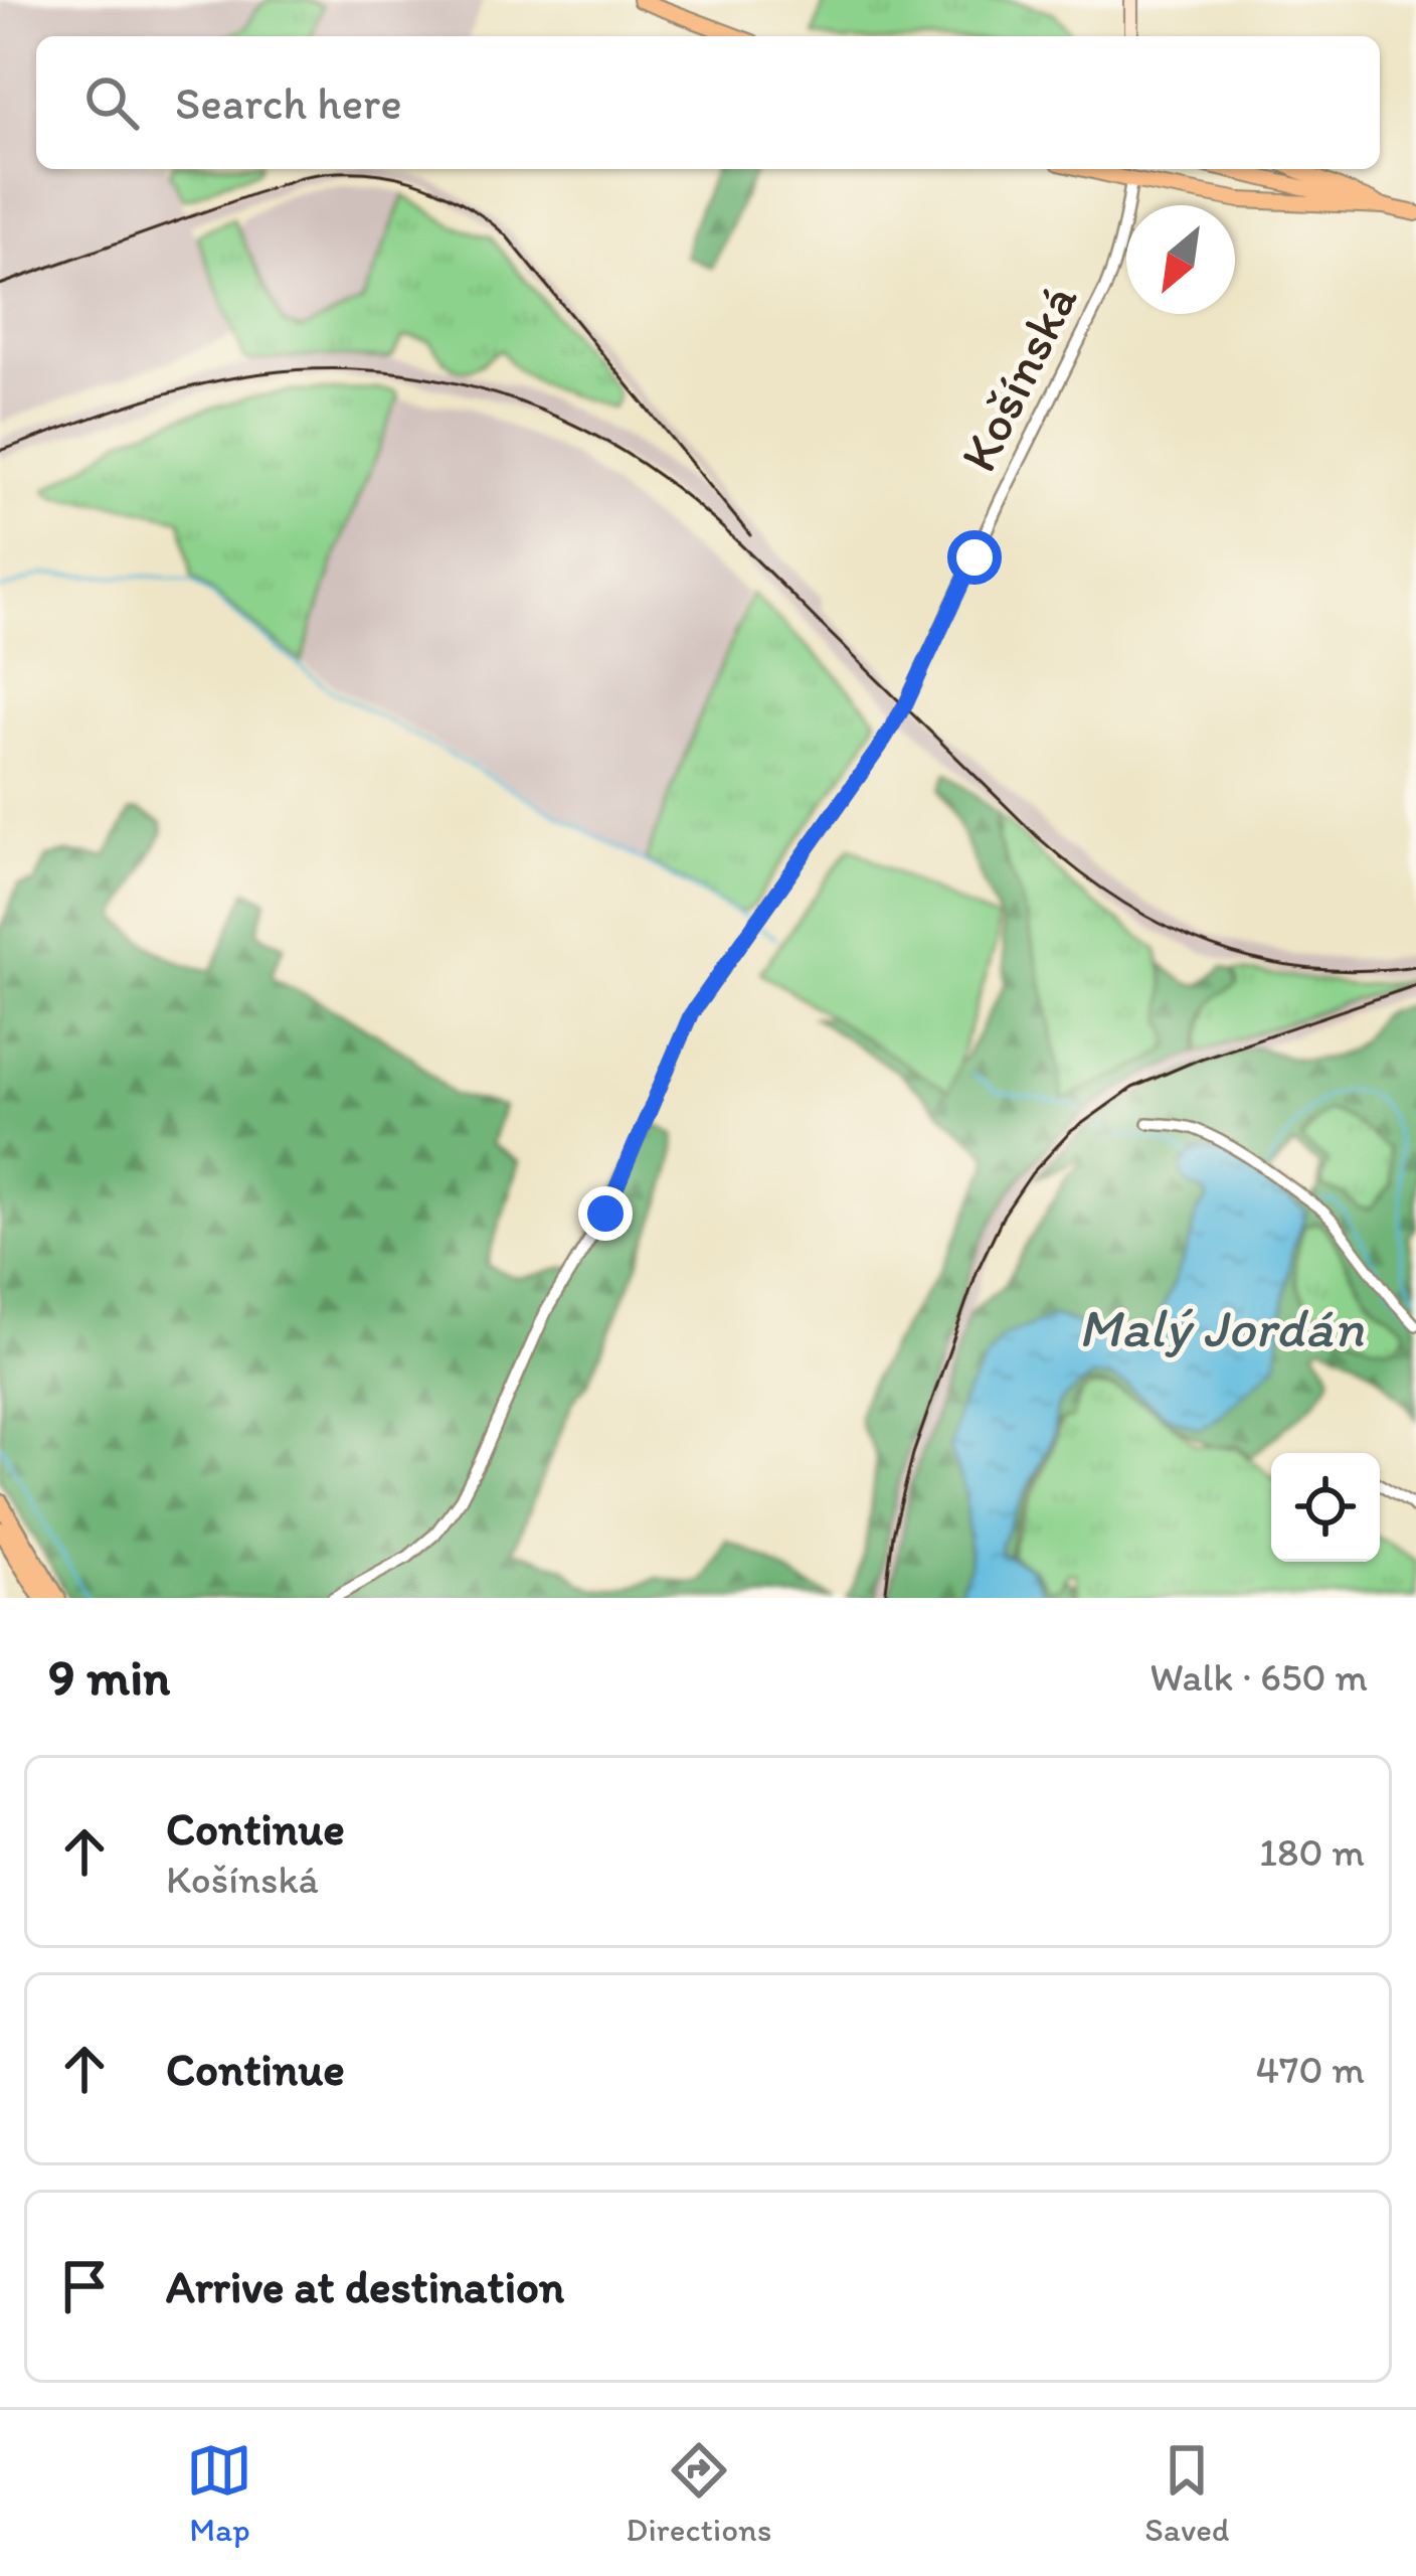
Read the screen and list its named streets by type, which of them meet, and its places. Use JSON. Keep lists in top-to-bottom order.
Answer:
{
  "streets": {
    "main road": ["Košínská"]
  },
  "water": ["Malý Jordán"],
  "north": "bottom left",
  "page": {
    "search": "Search here",
    "heading": ["9 min", "Walk · 650 m"],
    "list": [
      ["Continue", "Košínská", "180 m"],
      ["Continue", "470 m"],
      "Arrive at destination"
    ],
    "nav": ["Map", "Directions", "Saved"]
  }
}
